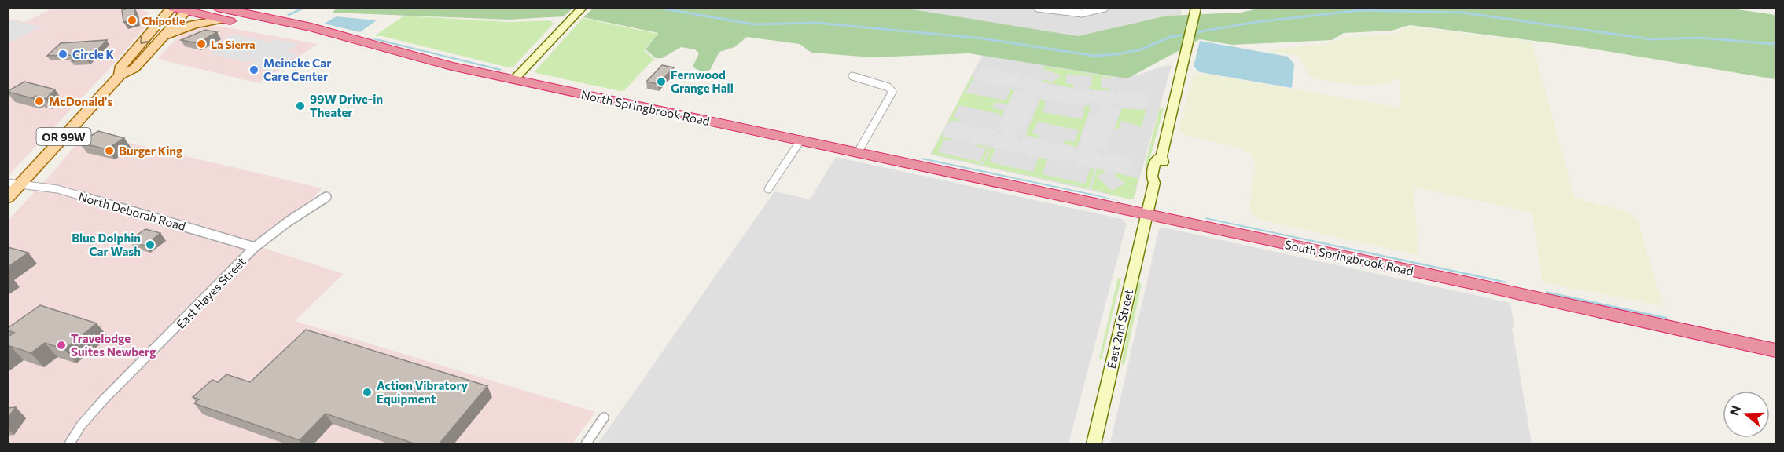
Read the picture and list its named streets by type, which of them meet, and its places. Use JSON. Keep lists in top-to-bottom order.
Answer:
{
  "streets": {
    "highway": ["North Springbrook Road", "South Springbrook Road"],
    "main road": ["OR 99W"],
    "street": ["North Deborah Road", "East Hayes Street", "East 2nd Street"]
  },
  "crossings": [
    ["North Springbrook Road", "OR 99W"],
    ["North Springbrook Road", "South Springbrook Road"],
    ["OR 99W", "North Deborah Road"],
    ["North Deborah Road", "East Hayes Street"],
    ["South Springbrook Road", "East 2nd Street"]
  ],
  "places": [
    "Chipotle",
    "La Sierra",
    "Circle K",
    "Meineke Car Care Center",
    "Fernwood Grange Hall",
    "McDonald's",
    "99W Drive-in Theater",
    "Burger King",
    "Blue Dolphin Car Wash",
    "Travelodge Suites Newberg",
    "Action Vibratory Equipment"
  ],
  "north": "left"
}
